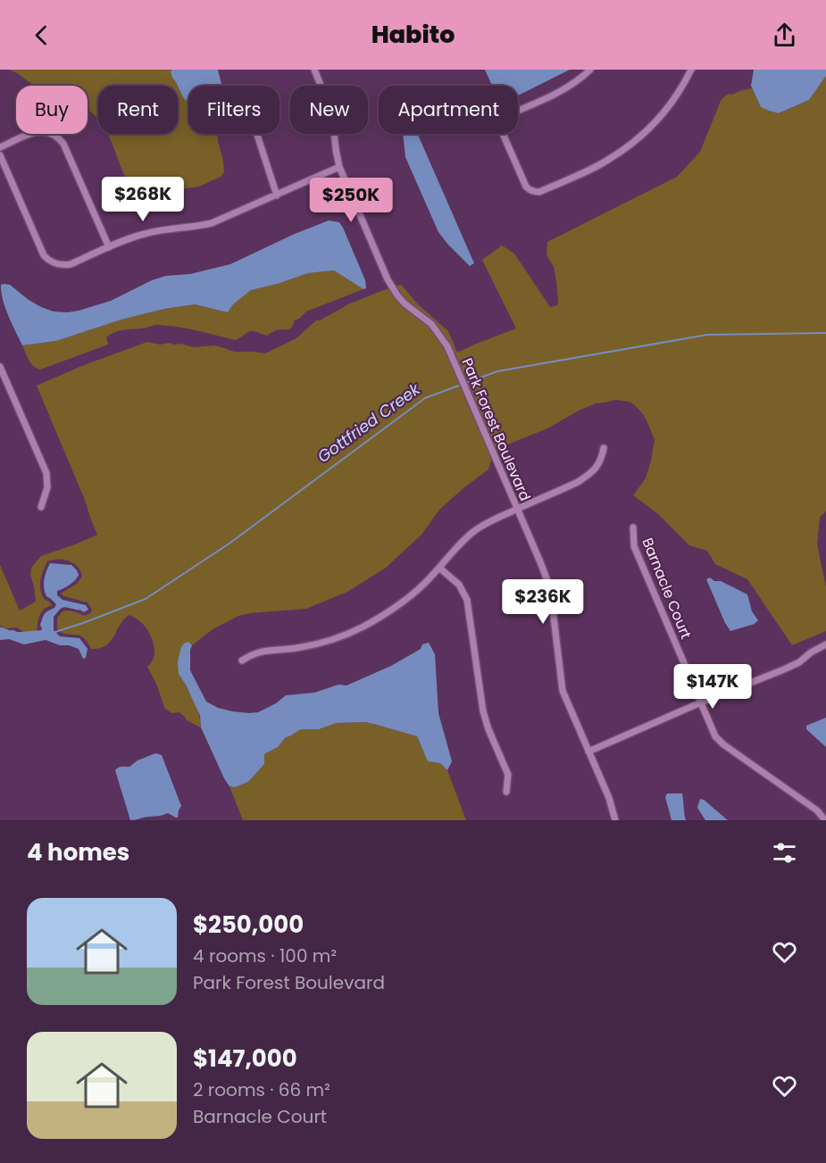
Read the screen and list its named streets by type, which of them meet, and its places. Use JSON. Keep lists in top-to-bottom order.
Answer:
{
  "streets": {
    "street": ["Park Forest Boulevard", "Barnacle Court"]
  },
  "water": ["Gottfried Creek"],
  "page": {
    "header": "Habito",
    "chip": [
      "Buy",
      "Rent",
      "Filters",
      "New",
      "Apartment"
    ],
    "price": [
      "$268K",
      "$250K",
      "$236K",
      "$147K"
    ],
    "heading": "4 homes",
    "list": [
      {
        "name": "$250,000",
        "note": "4 rooms · 100 m² · Park Forest Boulevard"
      },
      {
        "name": "$147,000",
        "note": "2 rooms · 66 m² · Barnacle Court"
      }
    ]
  }
}
